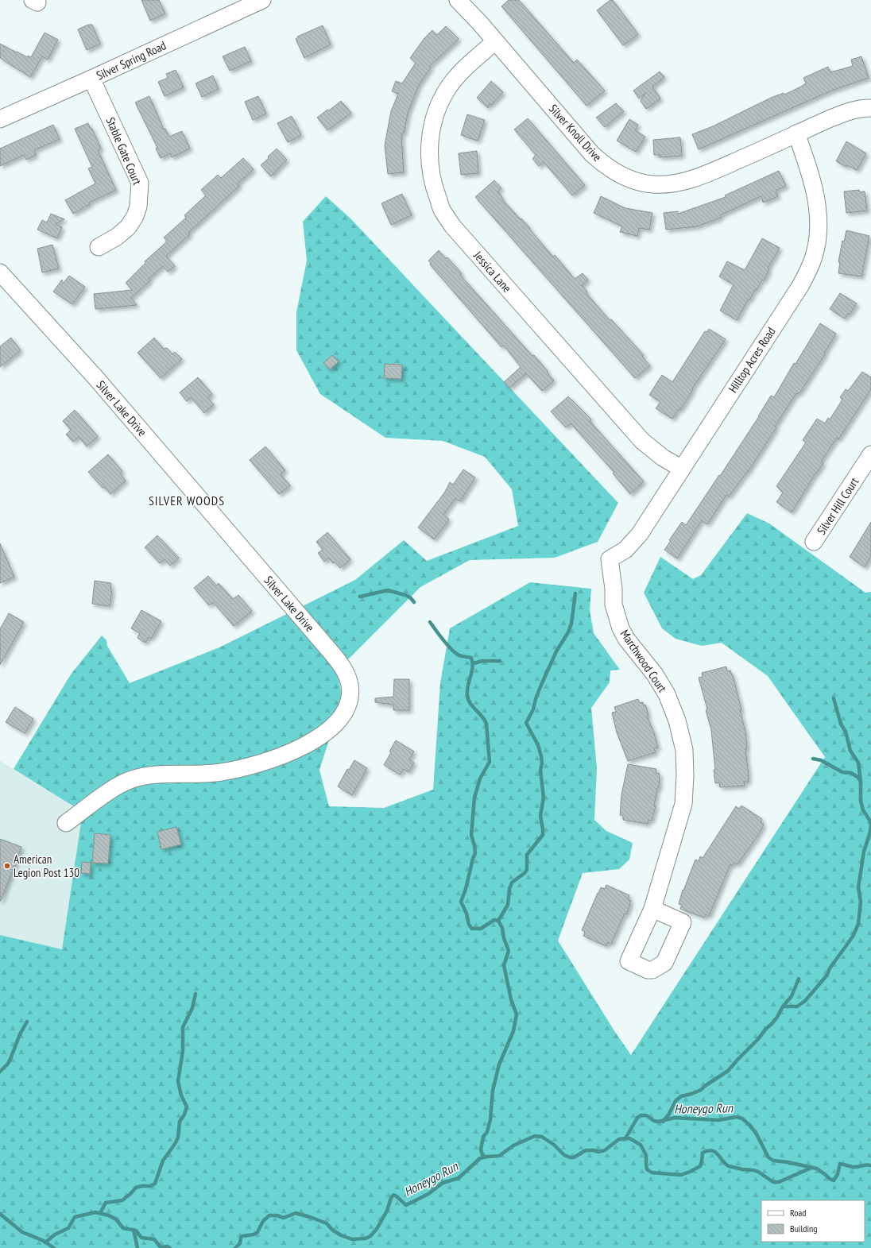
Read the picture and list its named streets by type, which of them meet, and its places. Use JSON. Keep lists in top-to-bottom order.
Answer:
{
  "streets": {
    "street": [
      "Silver Spring Road",
      "Silver Knoll Drive",
      "Stable Gate Court",
      "Jessica Lane",
      "Hilltop Acres Road",
      "Silver Lake Drive",
      "Silver Hill Court",
      "Marchwood Court"
    ]
  },
  "crossings": [
    ["Silver Spring Road", "Stable Gate Court"],
    ["Silver Knoll Drive", "Jessica Lane"],
    ["Silver Knoll Drive", "Hilltop Acres Road"],
    ["Jessica Lane", "Hilltop Acres Road"],
    ["Hilltop Acres Road", "Marchwood Court"]
  ],
  "districts": ["SILVER WOODS"],
  "water": ["Honeygo Run"],
  "places": ["American Legion Post 130"],
  "legend": ["Road", "Building"]
}
